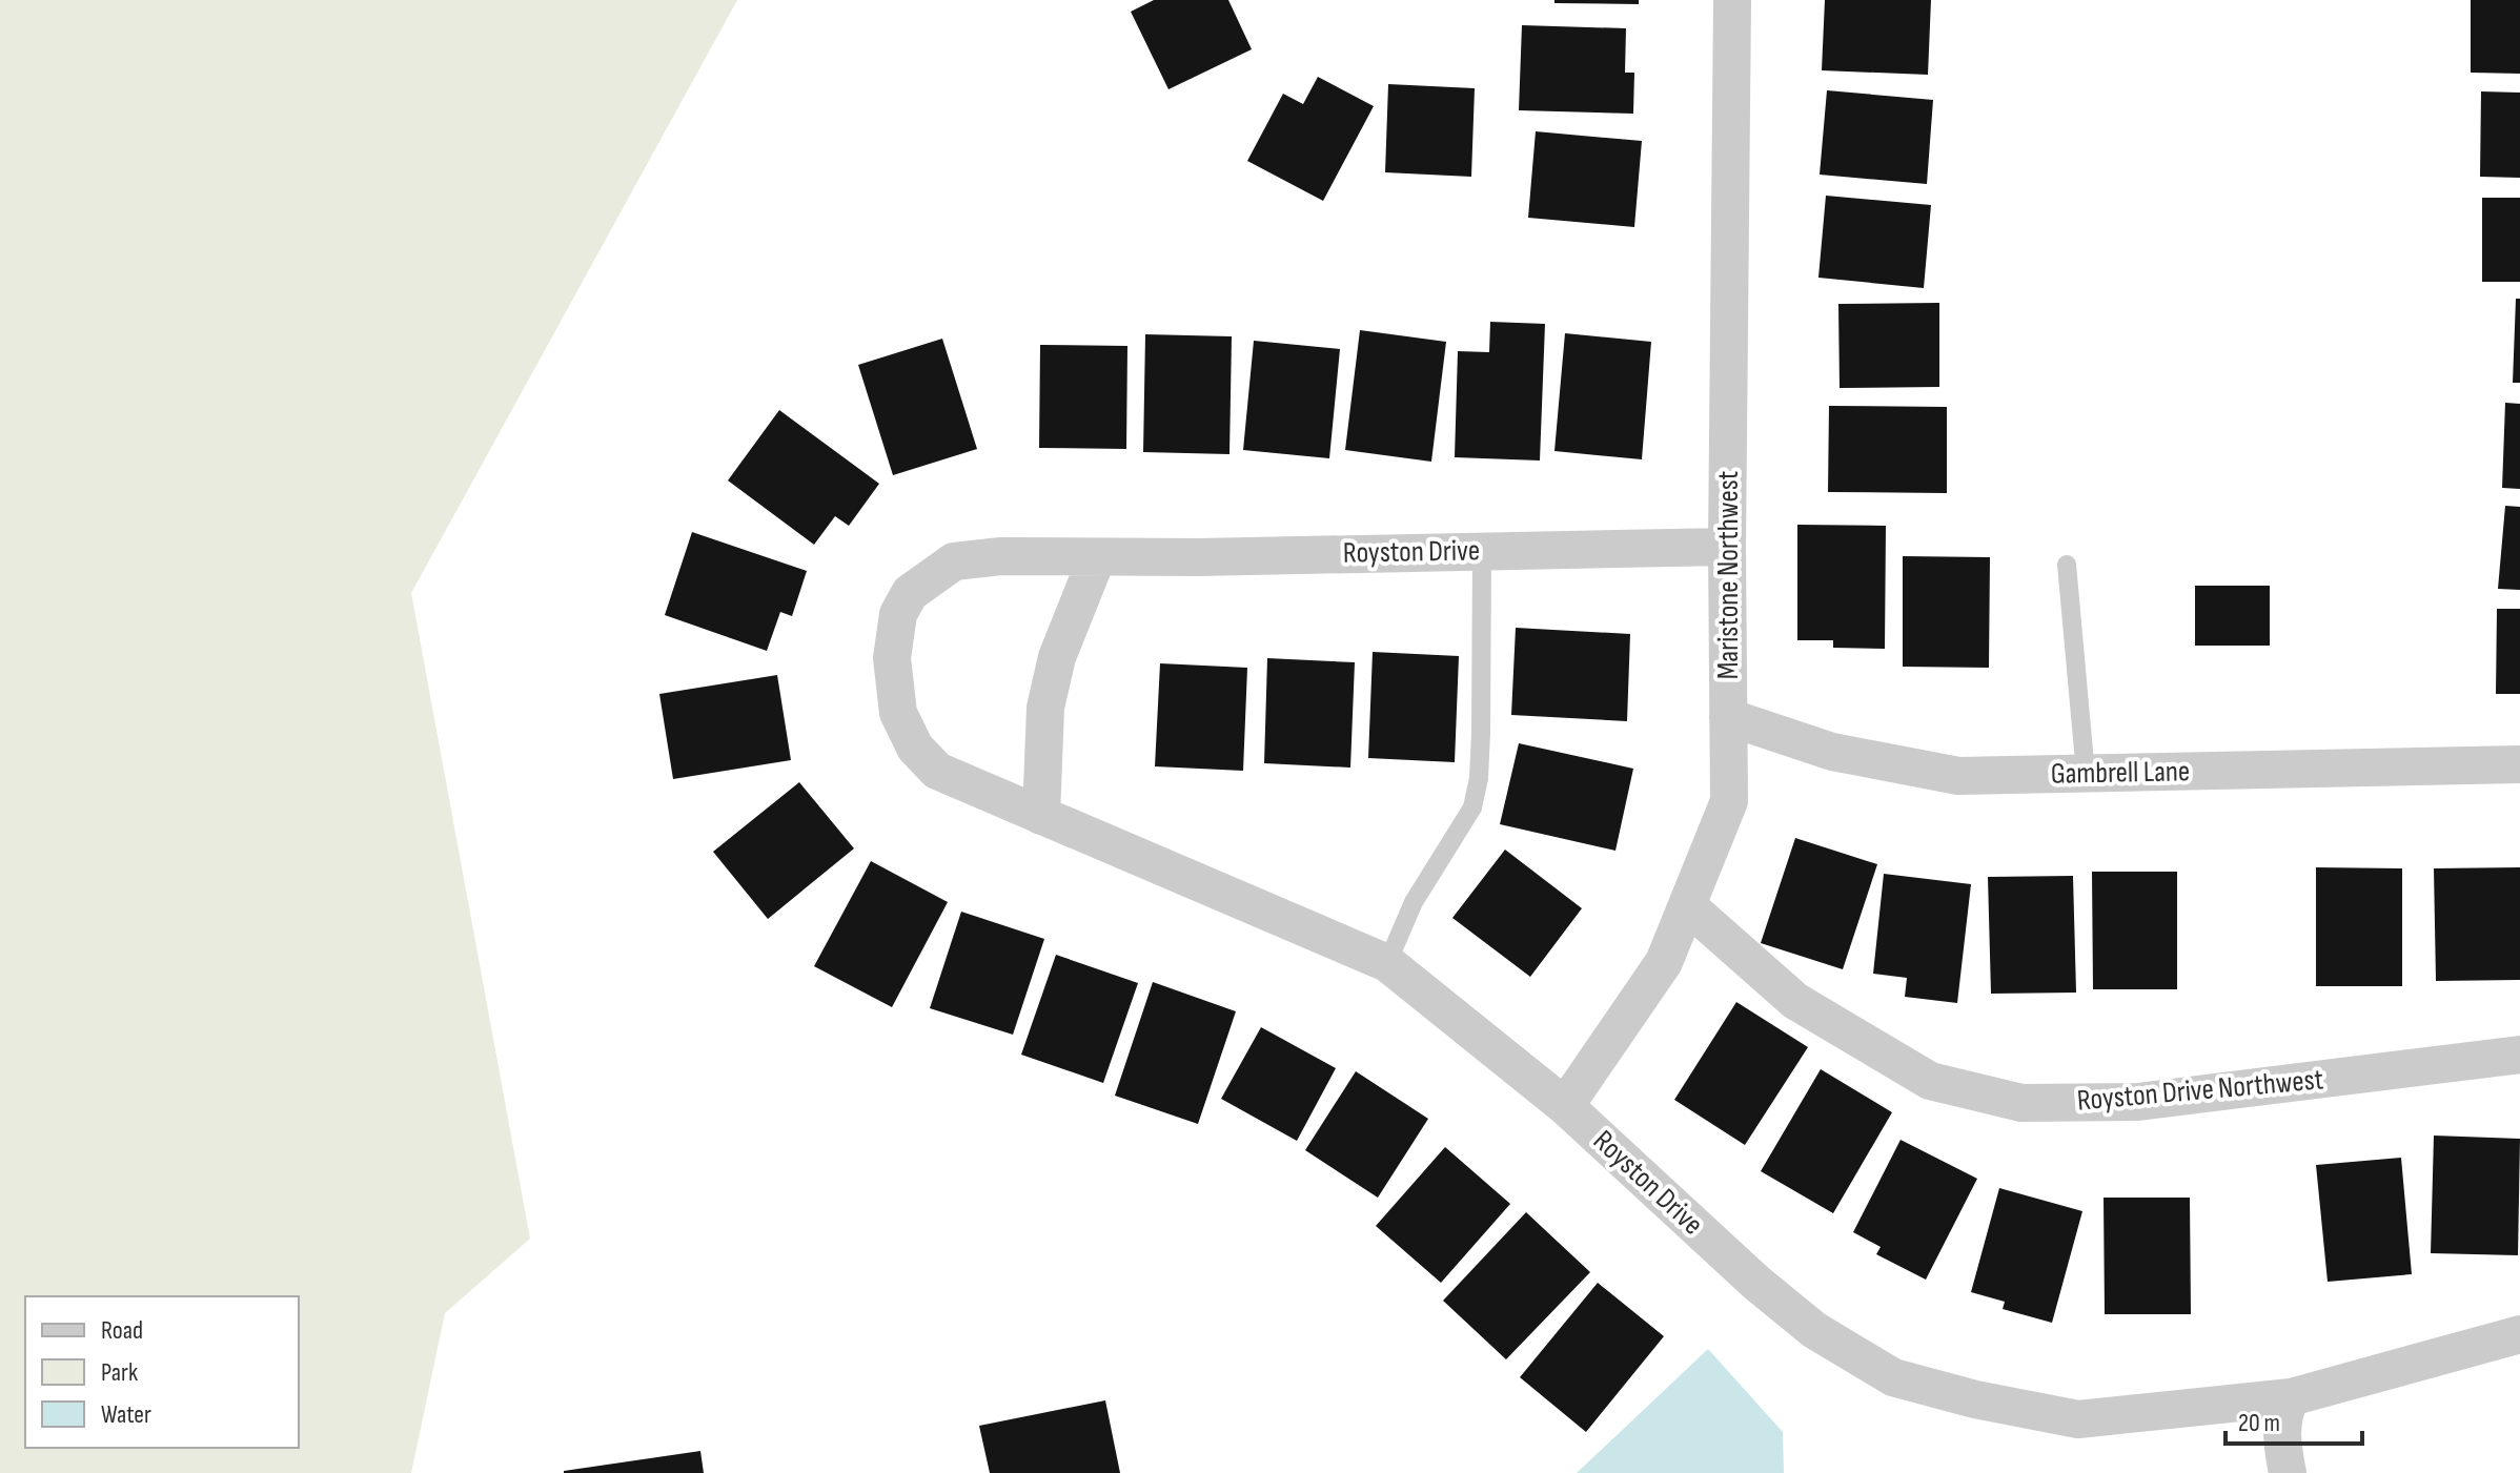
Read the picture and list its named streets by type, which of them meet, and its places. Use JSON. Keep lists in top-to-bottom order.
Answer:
{
  "streets": {
    "street": [
      "Royston Drive",
      "Maristone Northwest",
      "Gambrell Lane",
      "Royston Drive Northwest"
    ]
  },
  "crossings": [
    ["Royston Drive", "Maristone Northwest"],
    ["Maristone Northwest", "Gambrell Lane"],
    ["Maristone Northwest", "Royston Drive Northwest"]
  ],
  "legend": ["Road", "Park", "Water"],
  "scale_bar": "20 m"
}
